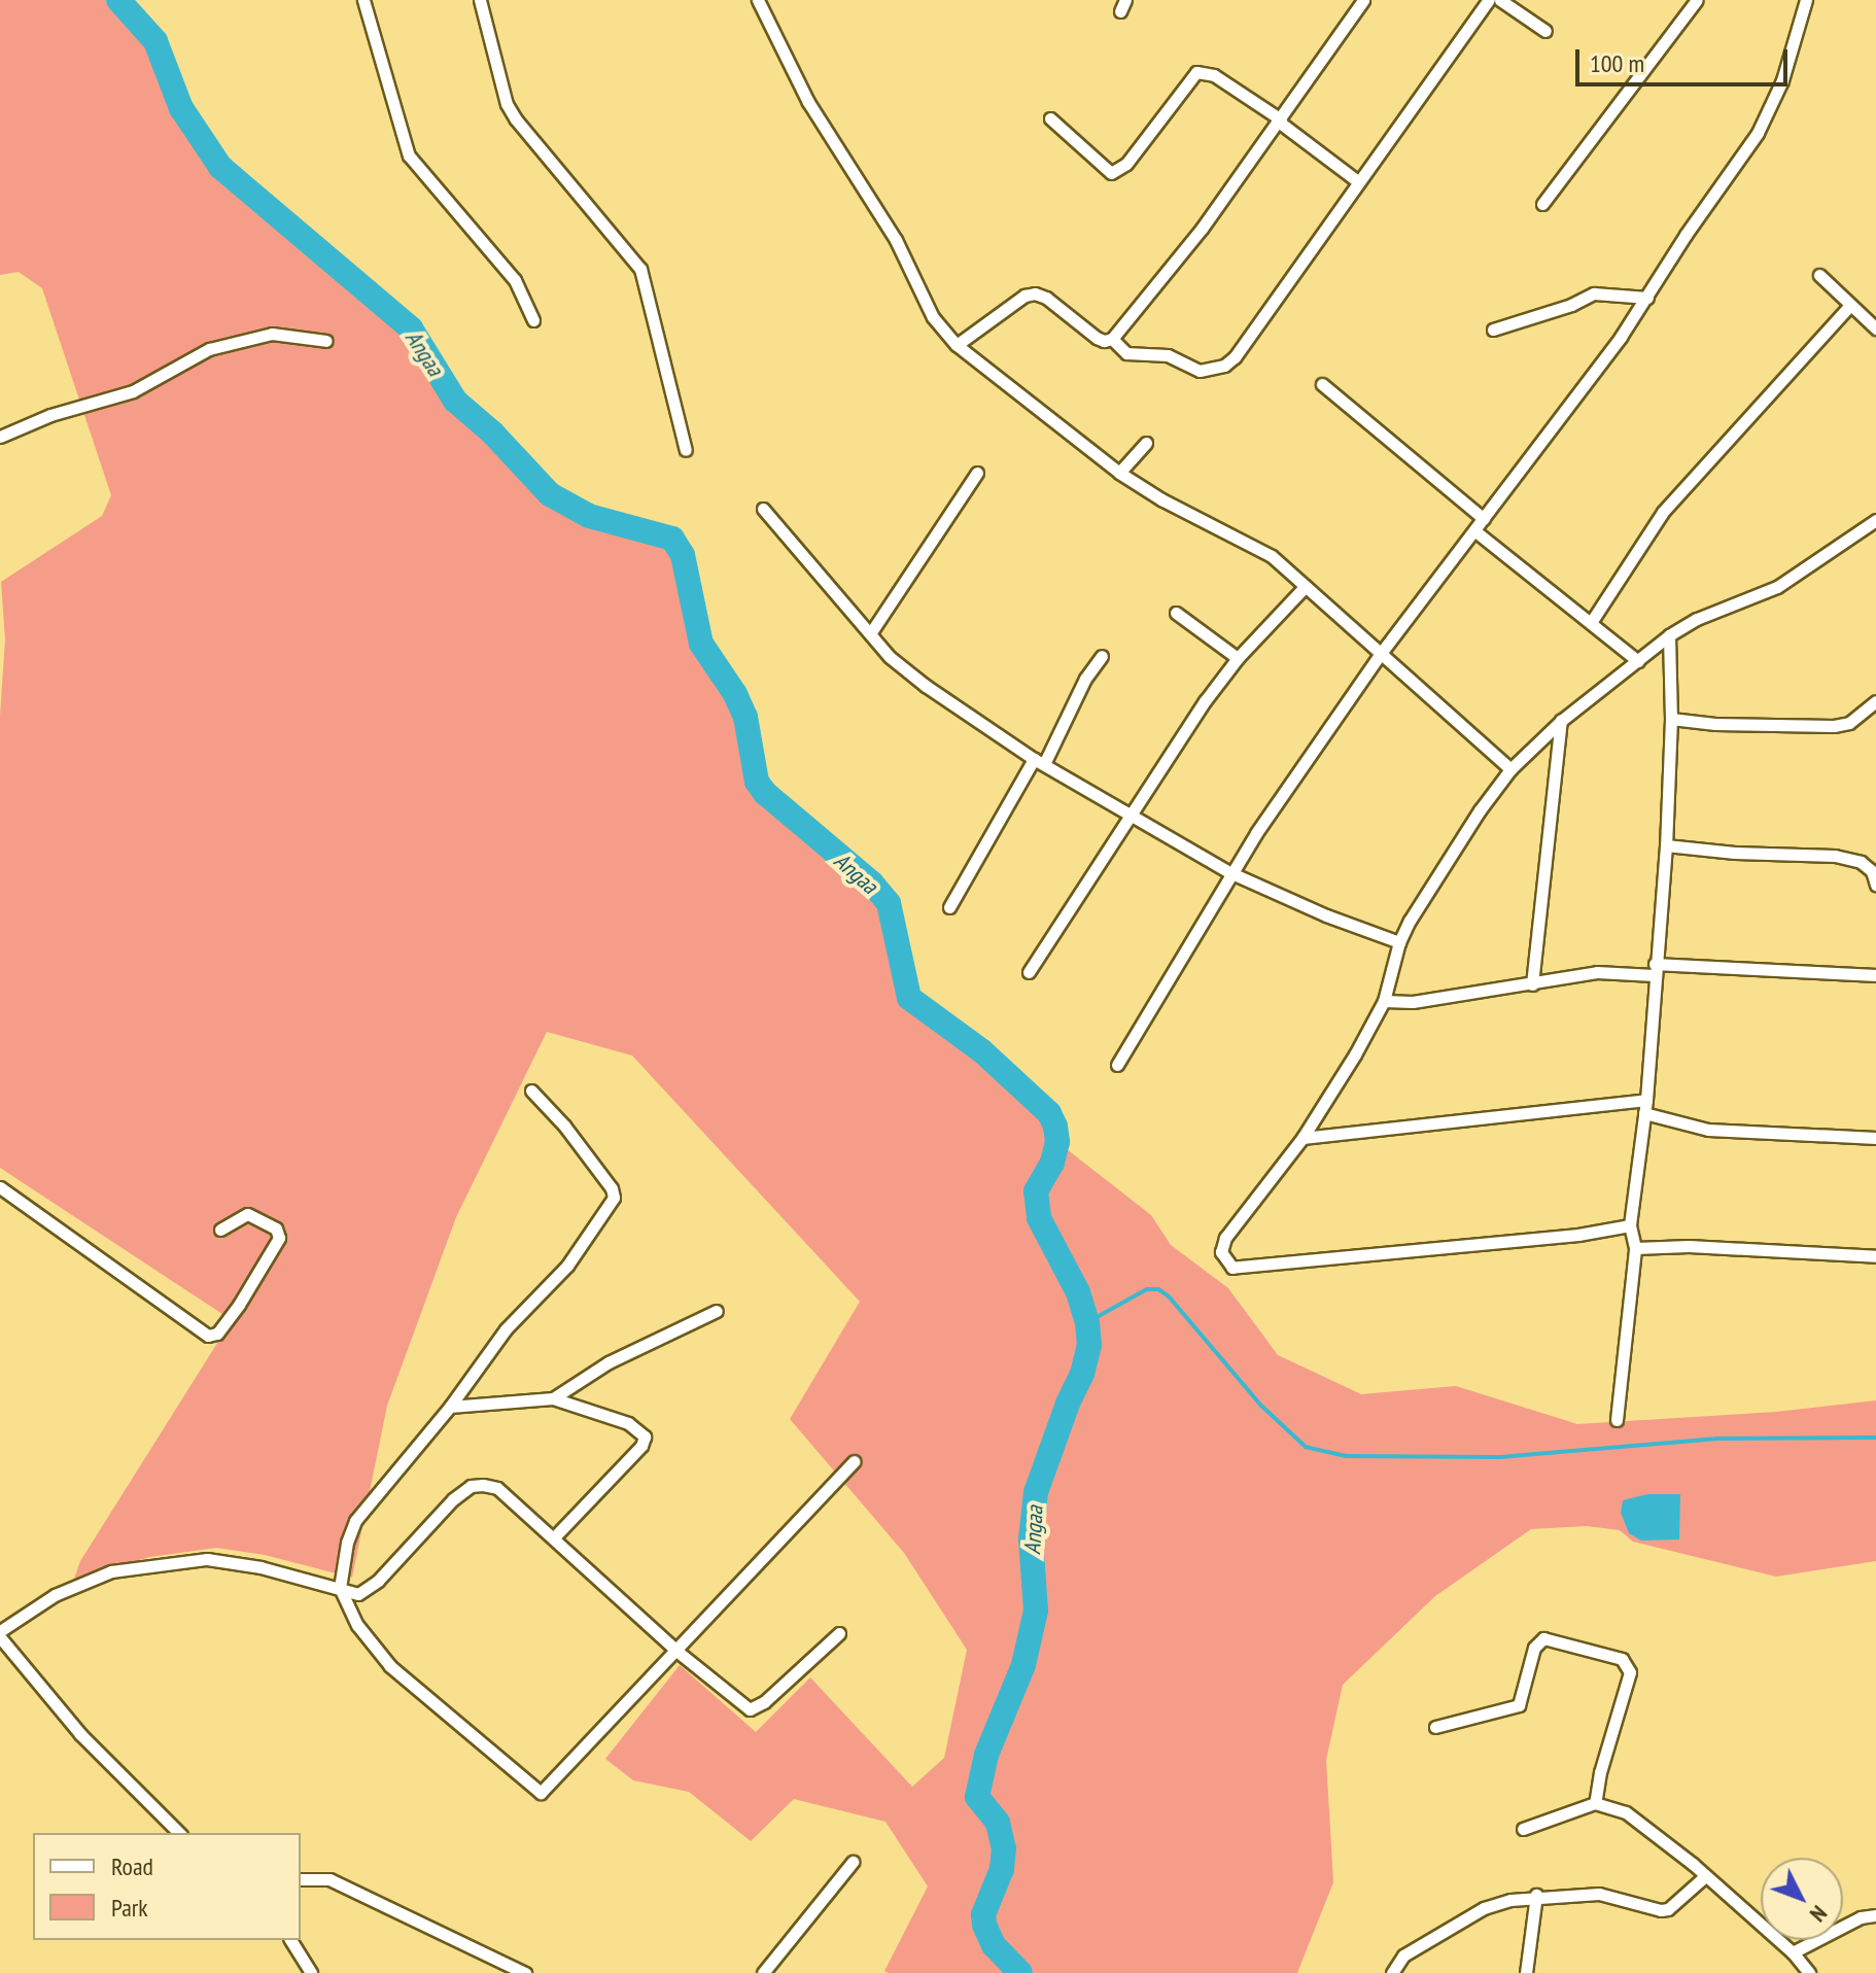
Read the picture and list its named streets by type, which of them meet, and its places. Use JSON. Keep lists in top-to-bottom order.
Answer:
{
  "water": ["Angaa"],
  "legend": ["Road", "Park"],
  "scale_bar": "100 m",
  "north": "bottom right"
}
